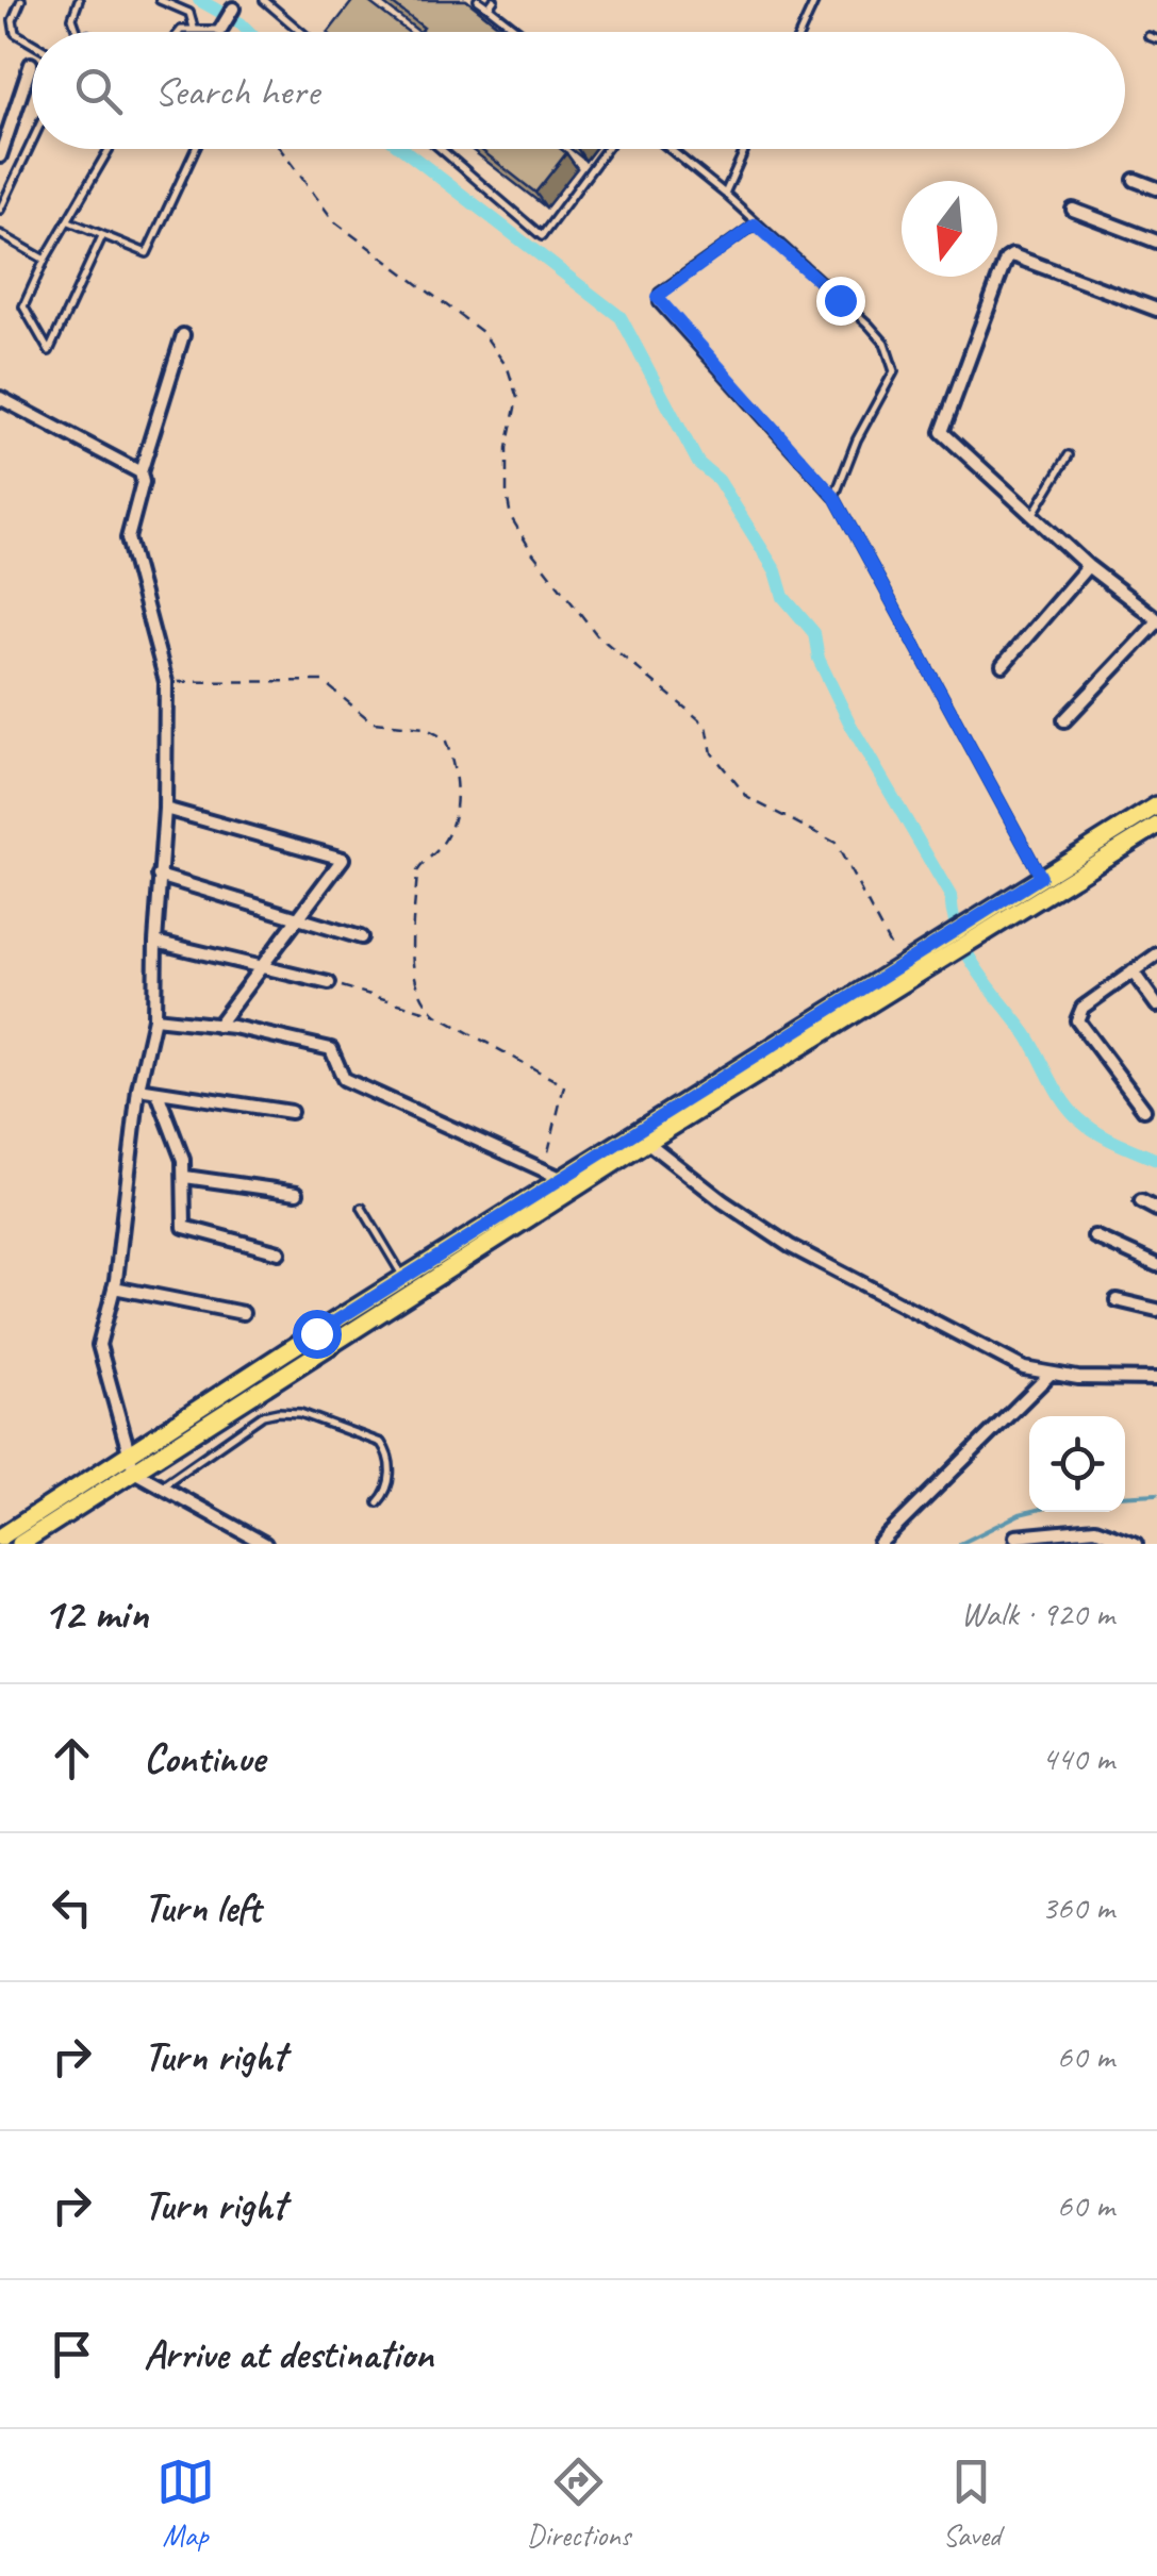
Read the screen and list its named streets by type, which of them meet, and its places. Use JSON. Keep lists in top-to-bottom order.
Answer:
{
  "north": "bottom",
  "page": {
    "search": "Search here",
    "heading": ["12 min", "Walk · 920 m"],
    "list": [
      ["Continue", "440 m"],
      ["Turn left", "360 m"],
      ["Turn right", "60 m"],
      ["Turn right", "60 m"],
      "Arrive at destination"
    ],
    "nav": ["Map", "Directions", "Saved"]
  }
}
